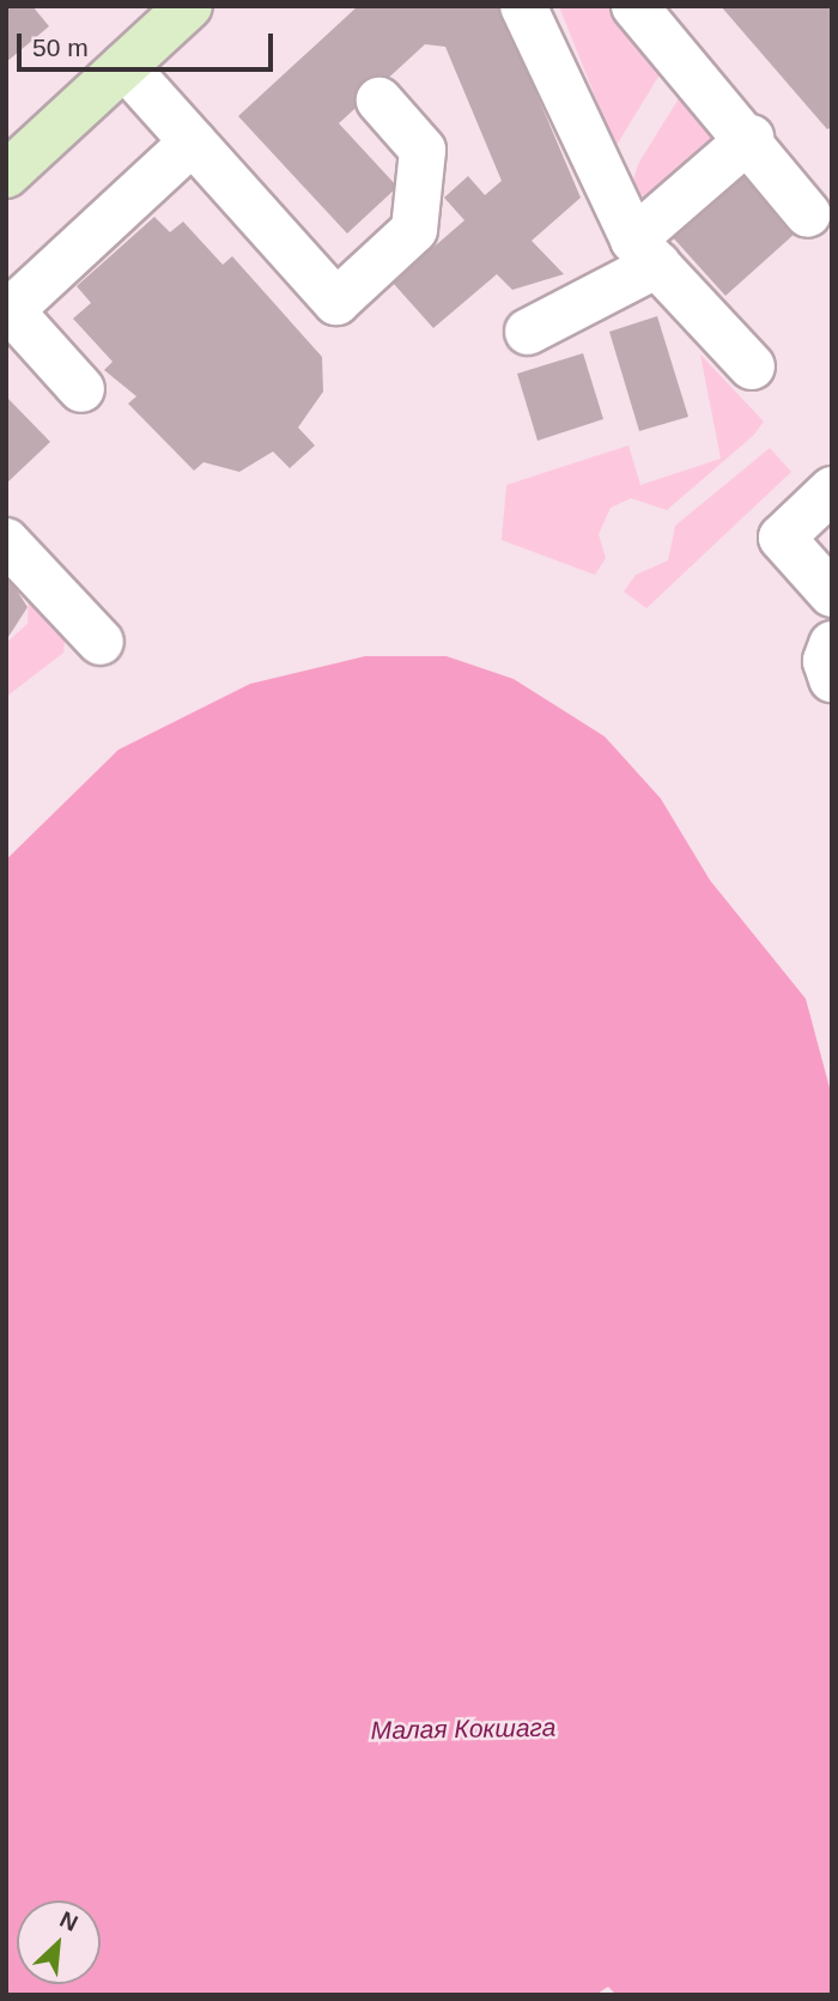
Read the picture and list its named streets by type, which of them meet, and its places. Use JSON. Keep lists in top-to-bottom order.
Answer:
{
  "water": ["Малая Кокшага"],
  "scale_bar": "50 m",
  "north": "top right"
}
